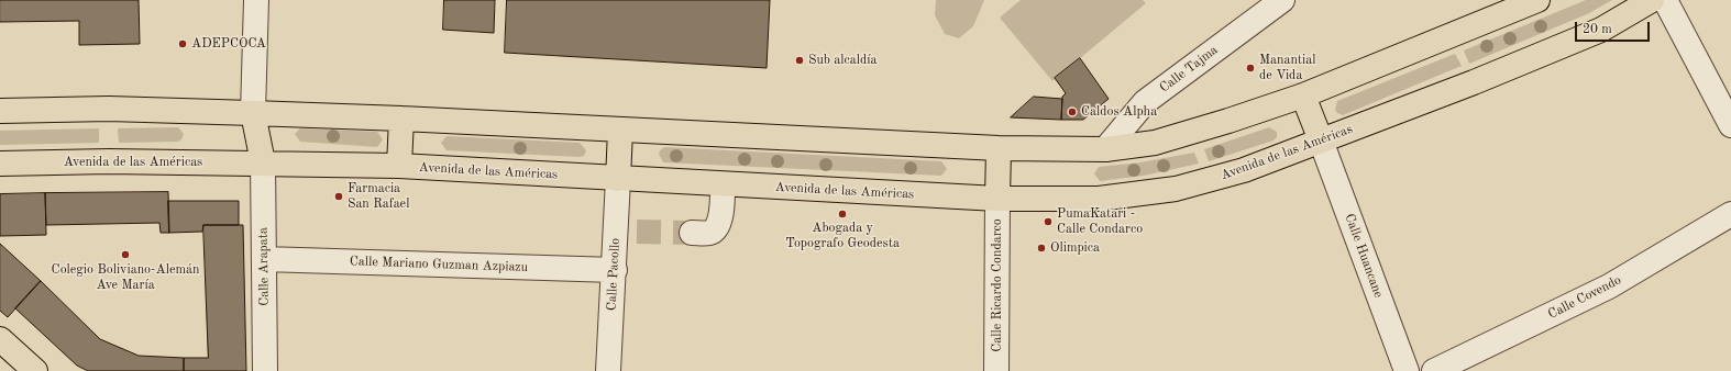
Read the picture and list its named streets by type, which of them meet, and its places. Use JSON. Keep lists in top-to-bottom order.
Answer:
{
  "streets": {
    "main road": ["Avenida de las Américas"],
    "street": [
      "Calle Tajma",
      "Calle Huancane",
      "Calle Mariano Guzman Azpiazu",
      "Calle Arapata",
      "Calle Pacollo",
      "Calle Ricardo Condarco",
      "Calle Covendo"
    ]
  },
  "crossings": [
    ["Avenida de las Américas", "Calle Huancane"],
    ["Avenida de las Américas", "Calle Arapata"],
    ["Avenida de las Américas", "Calle Pacollo"],
    ["Avenida de las Américas", "Calle Ricardo Condarco"],
    ["Calle Mariano Guzman Azpiazu", "Calle Arapata"],
    ["Calle Mariano Guzman Azpiazu", "Calle Pacollo"]
  ],
  "places": [
    "ADEPCOCA",
    "Sub alcaldía",
    "Manantial de Vida",
    "Caldos Alpha",
    "Farmacia San Rafael",
    "Abogada y Topografo Geodesta",
    "PumaKatari - Calle Condarco",
    "Olimpica",
    "Colegio Boliviano-Alemán Ave María"
  ],
  "scale_bar": "20 m"
}
